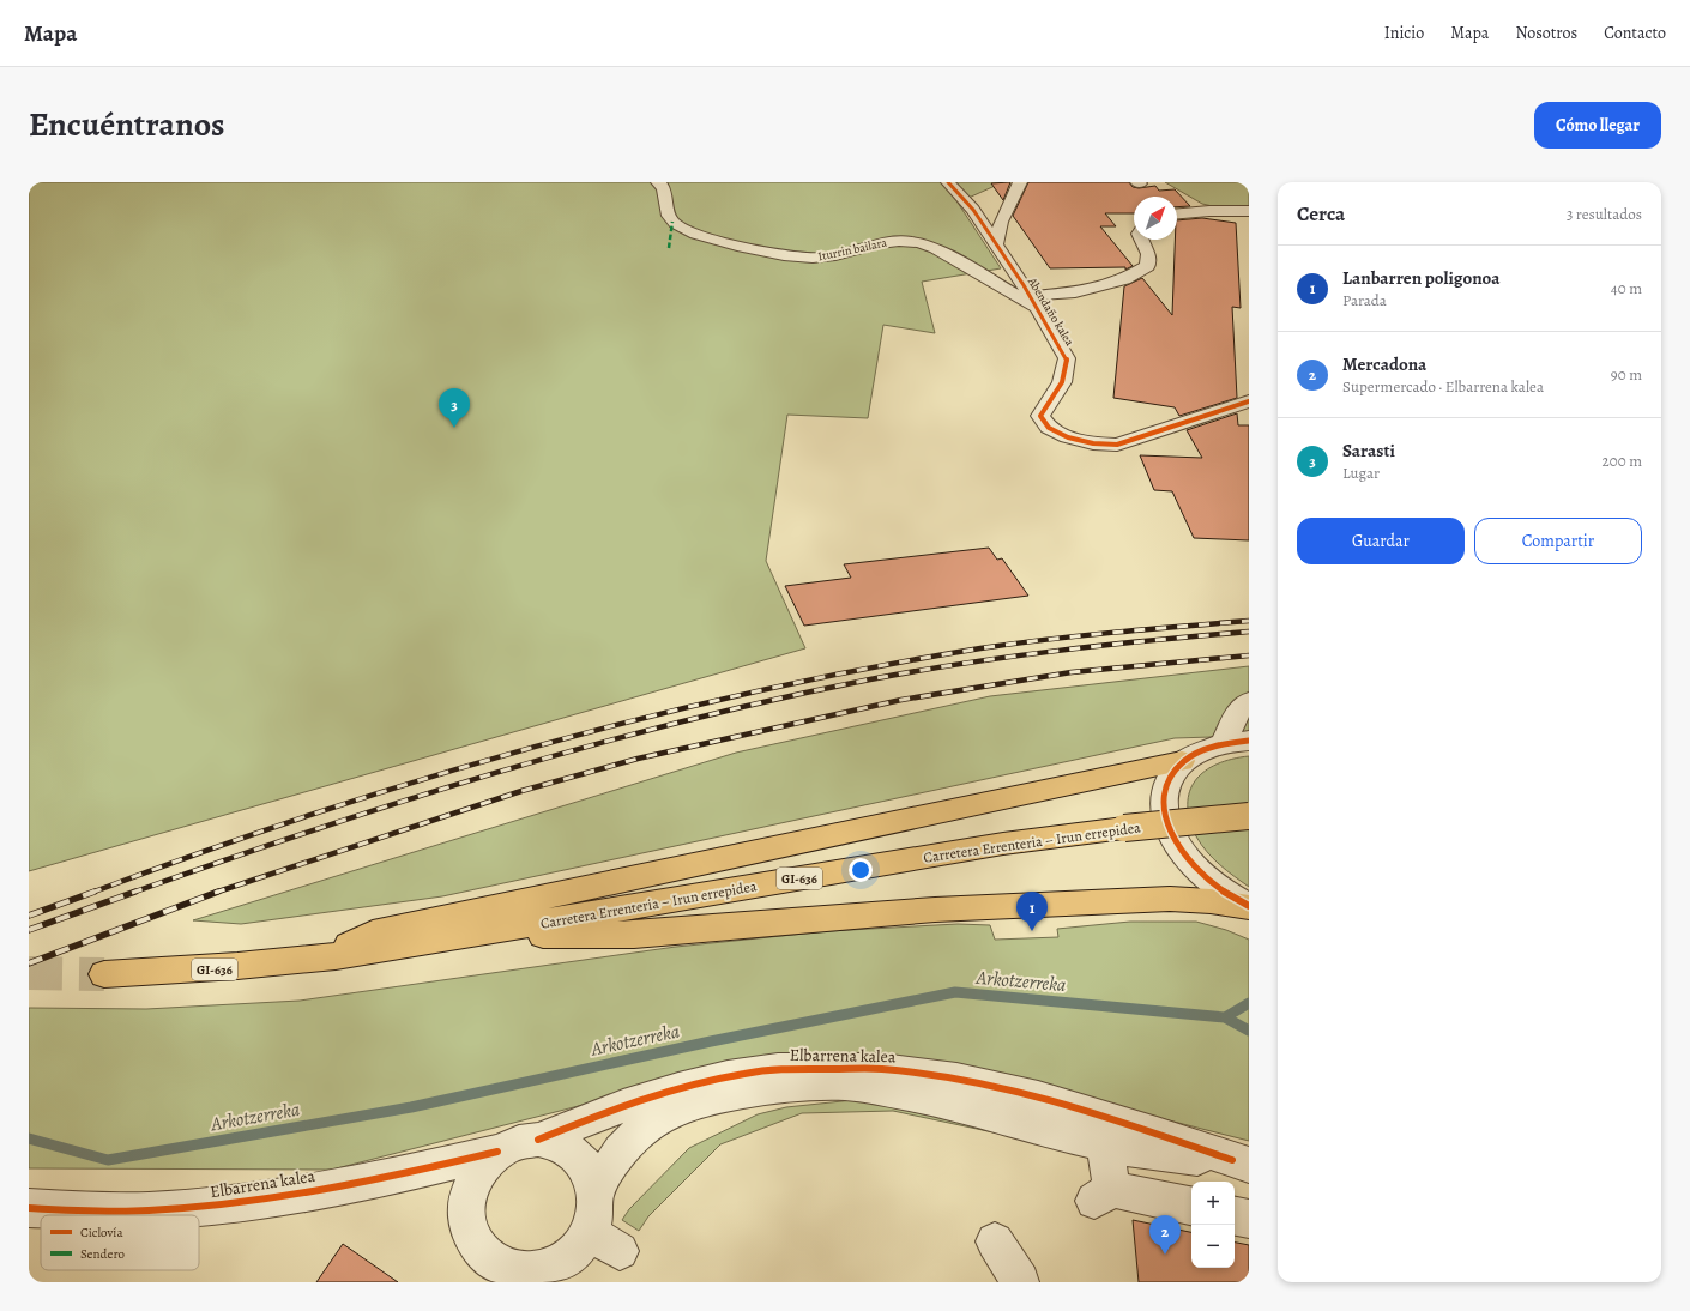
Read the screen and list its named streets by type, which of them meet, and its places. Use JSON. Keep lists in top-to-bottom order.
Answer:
{
  "streets": {
    "main road": ["Carretera Errenteria – Irun errepidea", "GI-636"],
    "street": ["Iturrin bailara", "Abendaño kalea", "Elbarrena kalea"]
  },
  "crossings": [
    ["Iturrin bailara", "Abendaño kalea"]
  ],
  "water": ["Arkotzerreka"],
  "legend": ["Ciclovía", "Sendero"],
  "north": "top right",
  "page": {
    "header": "Mapa",
    "nav": [
      "Inicio",
      "Mapa",
      "Nosotros",
      "Contacto"
    ],
    "title": "Encuéntranos",
    "buttons": [
      "Cómo llegar",
      ["Guardar", "Compartir"]
    ],
    "heading": ["Cerca", "3 resultados"],
    "list": [
      {
        "mark": "1",
        "name": "Lanbarren poligonoa",
        "note": "Parada",
        "value": "40 m"
      },
      {
        "mark": "2",
        "name": "Mercadona",
        "note": "Supermercado · Elbarrena kalea",
        "value": "90 m"
      },
      {
        "mark": "3",
        "name": "Sarasti",
        "note": "Lugar",
        "value": "200 m"
      }
    ],
    "pins": ["3", "1", "2"],
    "map_buttons": ["+", "−"]
  }
}
